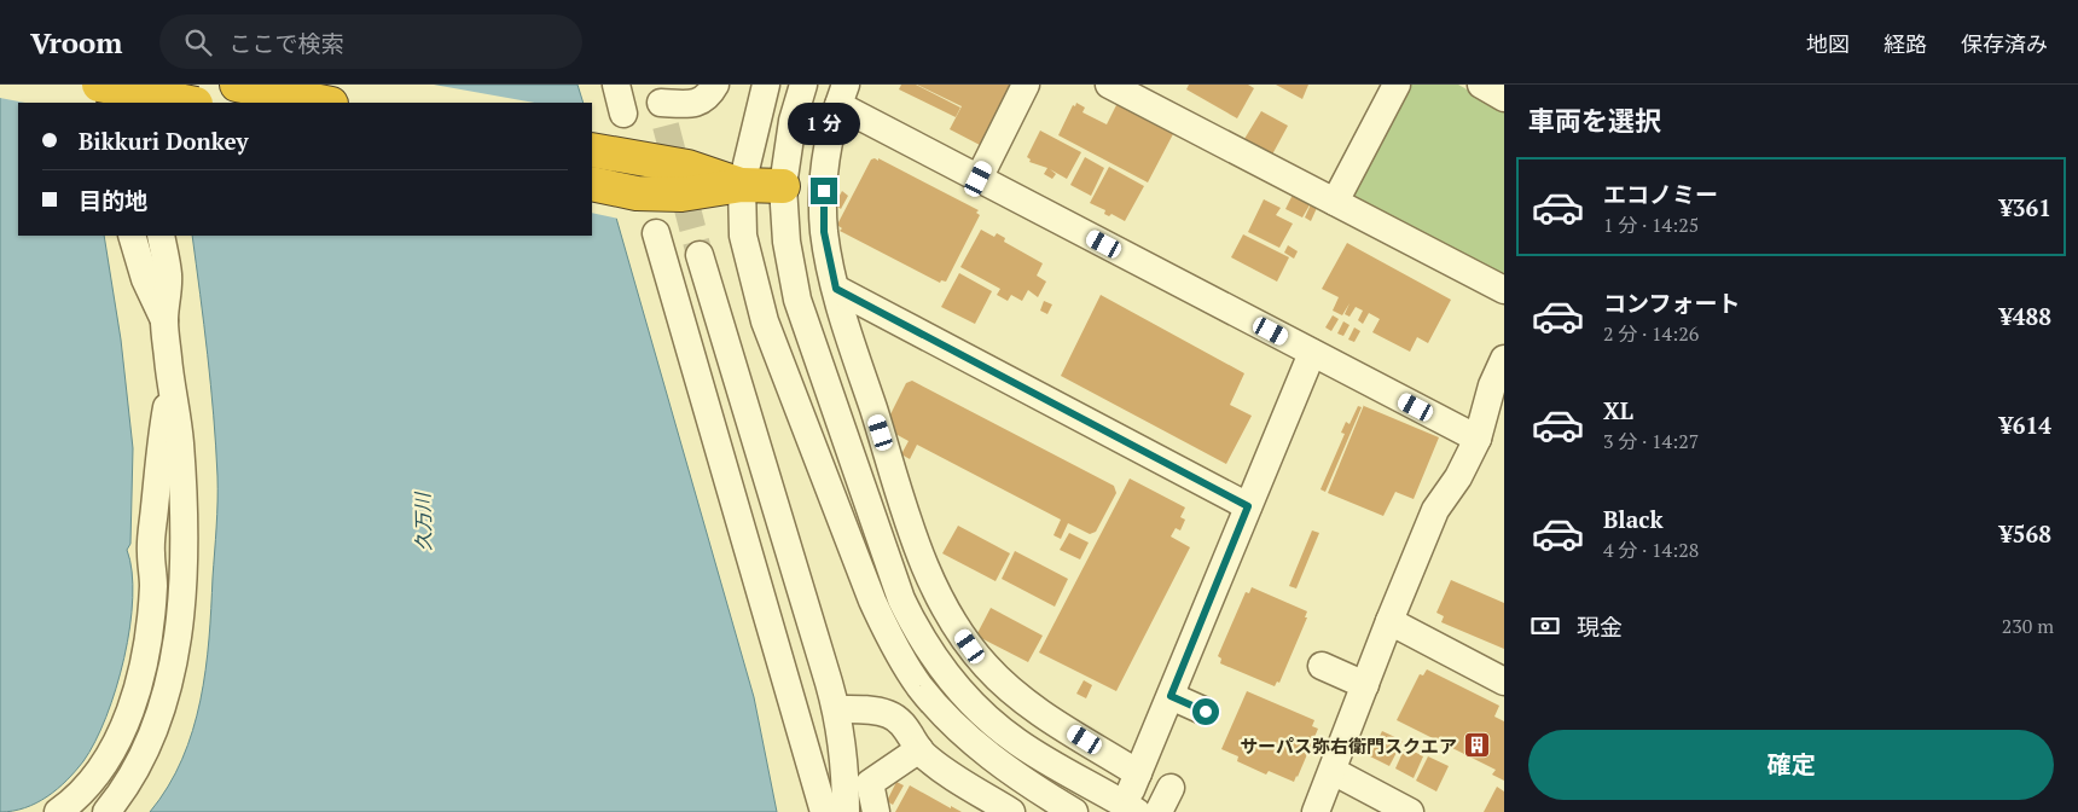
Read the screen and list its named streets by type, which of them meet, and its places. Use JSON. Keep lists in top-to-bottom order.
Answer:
{
  "water": ["久万川"],
  "places": {
    "building": ["サーパス弥右衛門スクエア"]
  },
  "page": {
    "header": "Vroom",
    "search": "ここで検索",
    "nav": ["地図", "経路", "保存済み"],
    "heading": "車両を選択",
    "bubble": "1 分",
    "banner": ["Bikkuri Donkey", "目的地"],
    "list": [
      {
        "name": "エコノミー",
        "note": "1 分 · 14:25",
        "value": "¥361"
      },
      {
        "name": "コンフォート",
        "note": "2 分 · 14:26",
        "value": "¥488"
      },
      {
        "name": "XL",
        "note": "3 分 · 14:27",
        "value": "¥614"
      },
      {
        "name": "Black",
        "note": "4 分 · 14:28",
        "value": "¥568"
      }
    ],
    "pay": ["現金", "230 m"],
    "buttons": "確定"
  }
}
